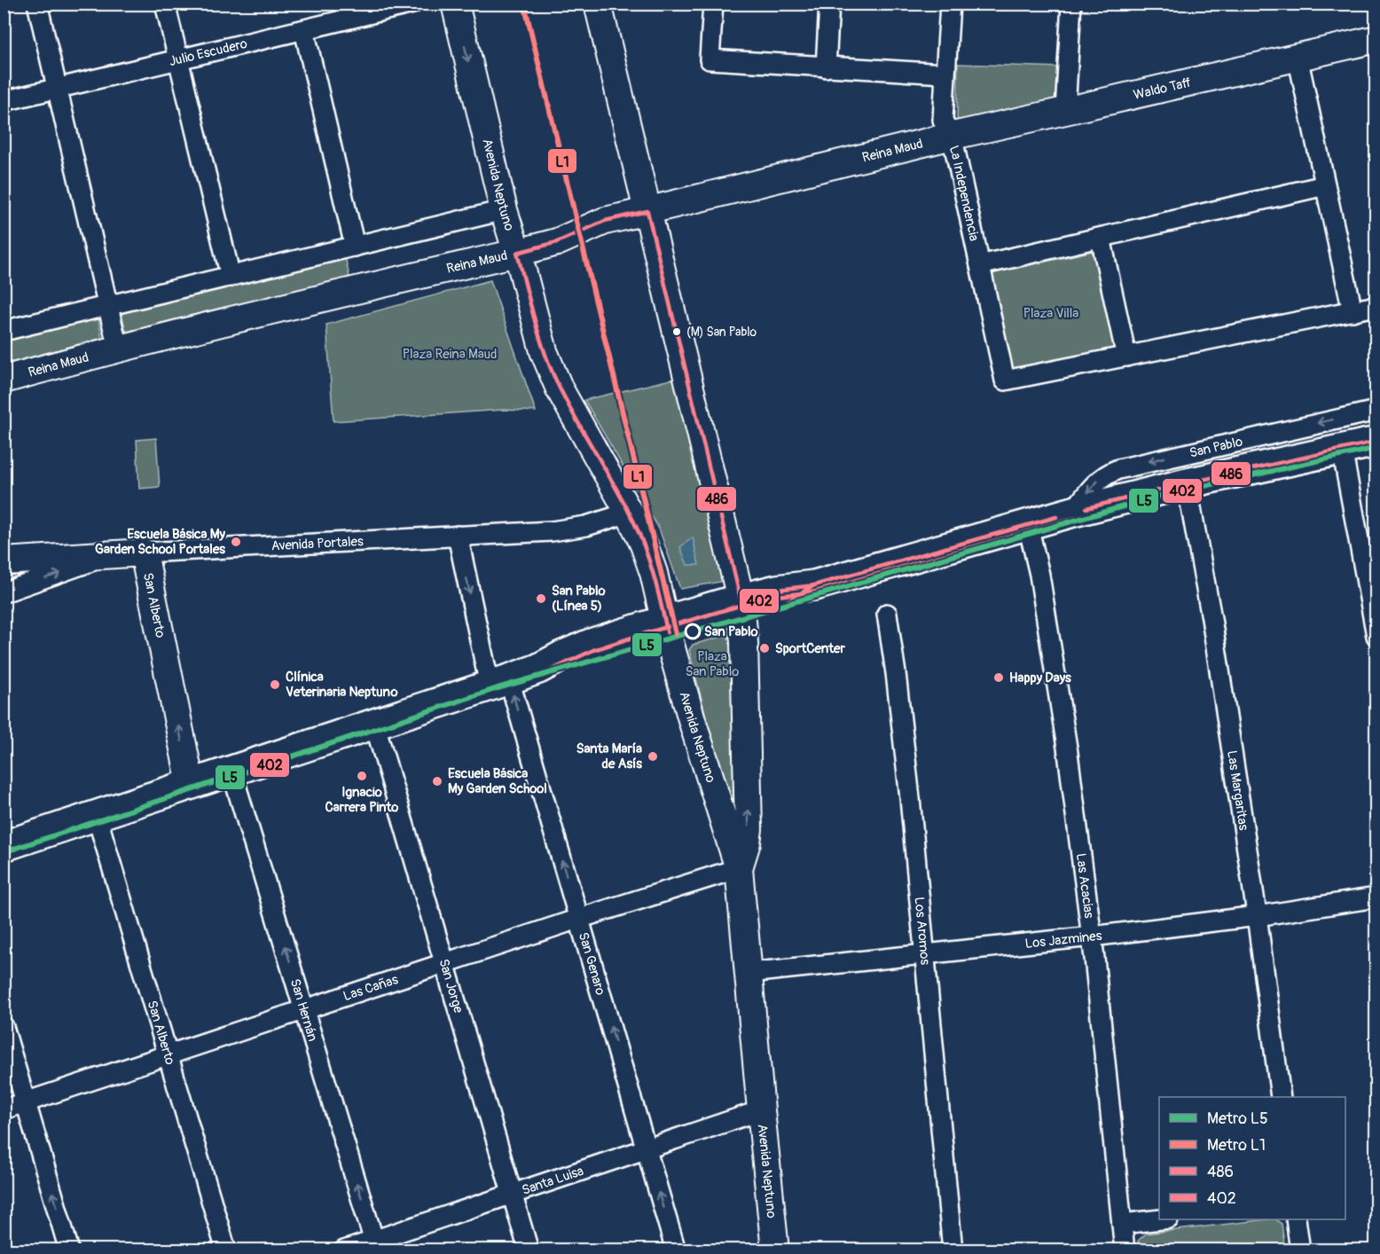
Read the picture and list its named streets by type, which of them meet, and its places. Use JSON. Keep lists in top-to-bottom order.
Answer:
{
  "streets": {
    "main road": [
      "Waldo Taff",
      "Reina Maud",
      "Avenida Neptuno",
      "Avenida Portales",
      "San Alberto"
    ],
    "street": [
      "Julio Escudero",
      "La Independencia",
      "San Pablo",
      "Las Margaritas",
      "Las Acacias",
      "Los Aromos",
      "Los Jazmines",
      "San Genaro",
      "San Jorge",
      "Las Cañas",
      "San Hernán",
      "Santa Luisa"
    ]
  },
  "crossings": [
    ["Waldo Taff", "Reina Maud"],
    ["Waldo Taff", "La Independencia"],
    ["Reina Maud", "Avenida Neptuno"],
    ["Reina Maud", "La Independencia"],
    ["Avenida Neptuno", "Avenida Portales"],
    ["Avenida Neptuno", "Los Jazmines"],
    ["Avenida Neptuno", "Las Cañas"],
    ["Avenida Neptuno", "Santa Luisa"],
    ["Avenida Portales", "San Alberto"],
    ["San Alberto", "Las Cañas"],
    ["Las Margaritas", "Los Jazmines"],
    ["Las Acacias", "Los Jazmines"],
    ["Los Aromos", "Los Jazmines"],
    ["San Genaro", "Las Cañas"],
    ["San Genaro", "Santa Luisa"],
    ["San Jorge", "Las Cañas"],
    ["San Jorge", "Santa Luisa"],
    ["Las Cañas", "San Hernán"],
    ["San Hernán", "Santa Luisa"]
  ],
  "one_way": ["San Genaro", "San Hernán"],
  "parks": ["Plaza Villa", "Plaza Reina Maud", "Plaza San Pablo"],
  "places": [
    "(M) San Pablo",
    "Escuela Básica My Garden School Portales",
    "San Pablo (Línea 5)",
    "San Pablo",
    "SportCenter",
    "Happy Days",
    "Clínica Veterinaria Neptuno",
    "Santa María de Asís",
    "Ignacio Carrera Pinto",
    "Escuela Básica My Garden School"
  ],
  "lines": [
    "metro line L1",
    "transit line 486",
    "metro line L5",
    "transit line 402"
  ],
  "legend": [
    "Metro L5",
    "Metro L1",
    "486",
    "402"
  ]
}
